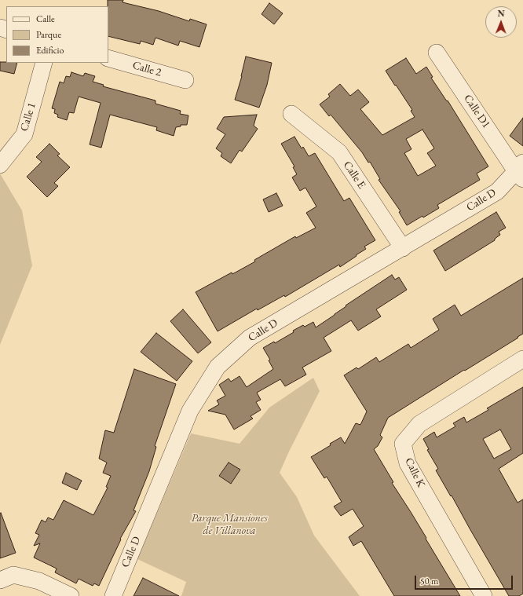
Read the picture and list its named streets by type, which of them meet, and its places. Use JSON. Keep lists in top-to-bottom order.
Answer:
{
  "streets": {
    "street": [
      "Calle 2",
      "Calle D1",
      "Calle 1",
      "Calle E",
      "Calle D",
      "Calle K"
    ]
  },
  "crossings": [
    ["Calle D1", "Calle D"],
    ["Calle E", "Calle D"]
  ],
  "parks": ["Parque Mansiones de Villanova"],
  "legend": ["Calle", "Parque", "Edificio"],
  "scale_bar": "50 m",
  "north": "top"
}
